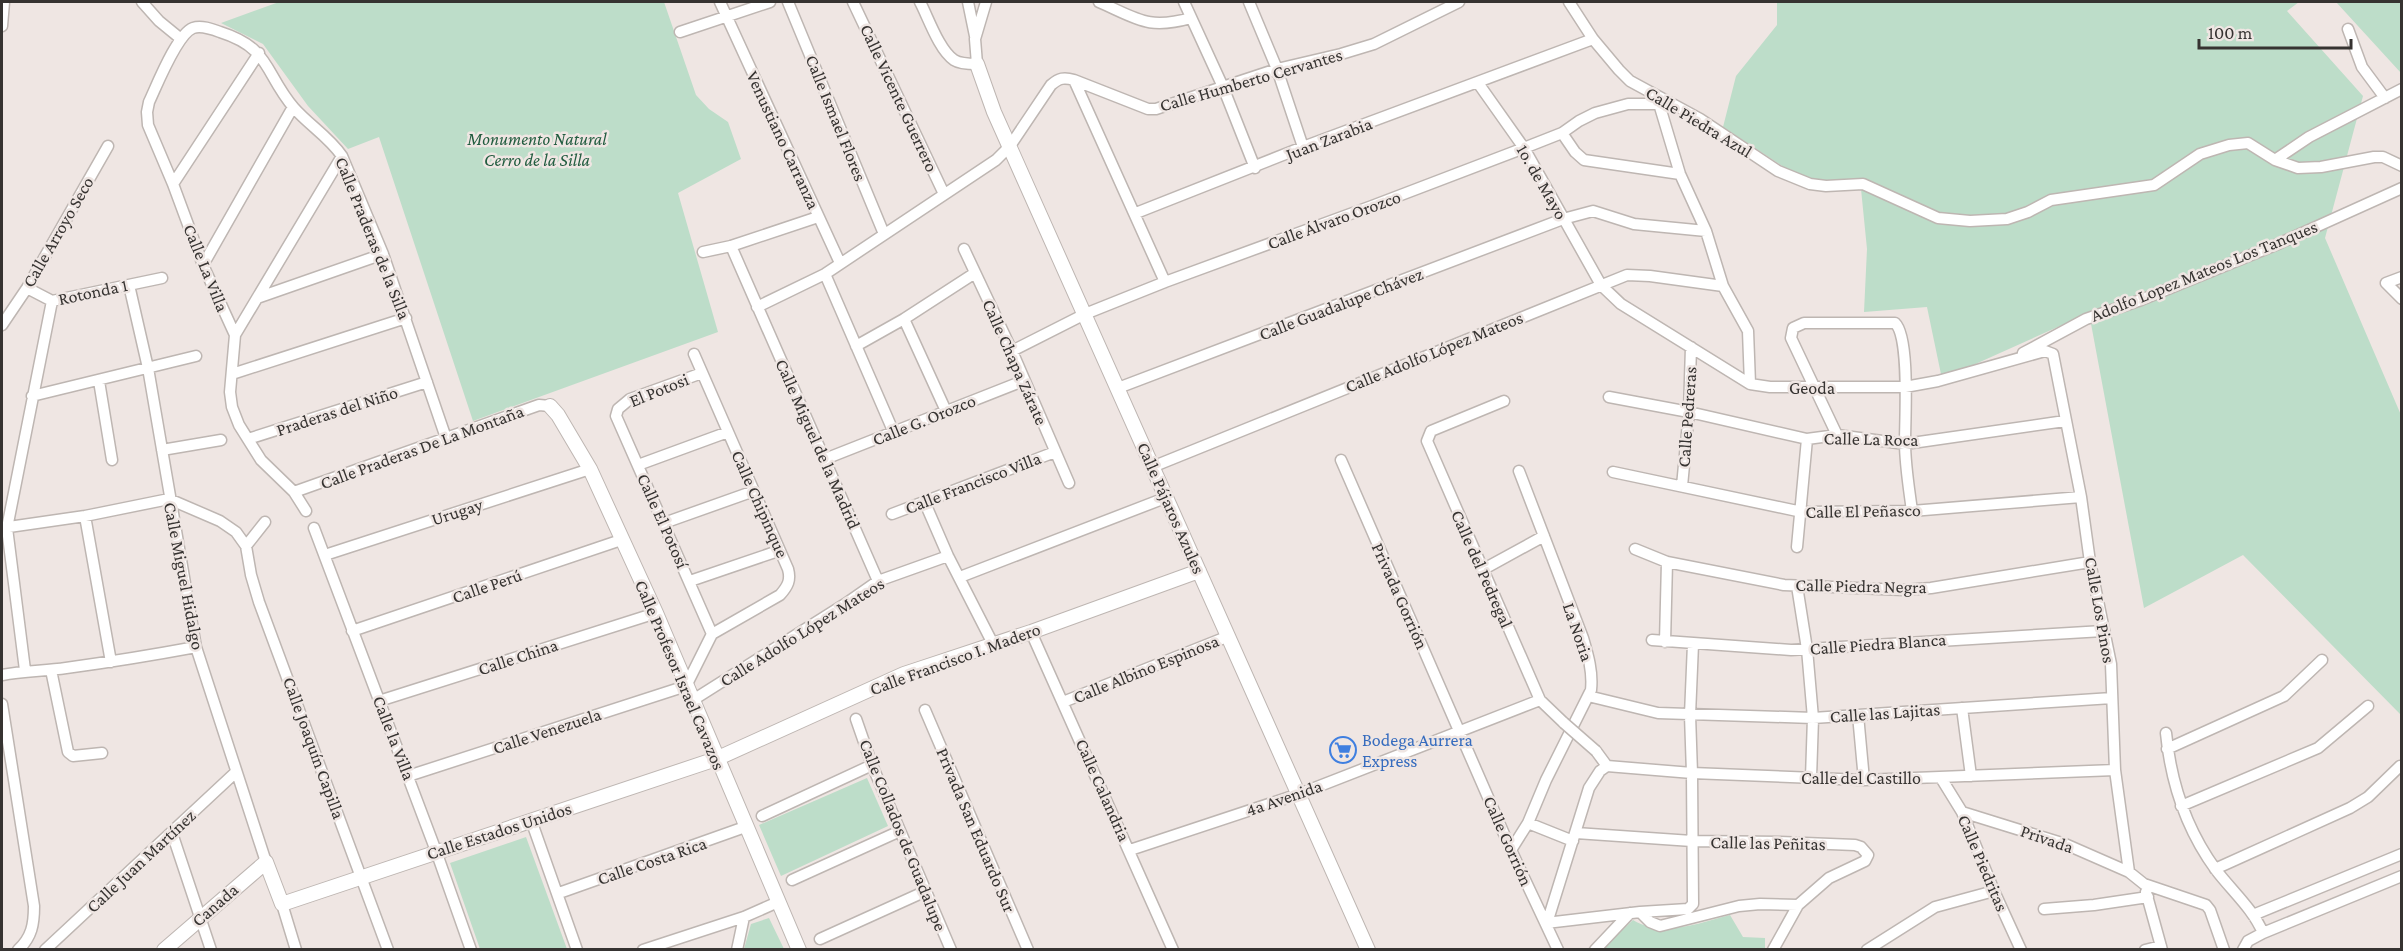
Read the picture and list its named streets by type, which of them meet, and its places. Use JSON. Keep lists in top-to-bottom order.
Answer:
{
  "streets": {
    "street": [
      "Calle Humberto Cervantes",
      "Calle Vicente Guerrero",
      "Calle Ismael Flores",
      "Calle Piedra Azul",
      "Juan Zarabia",
      "Venustiano Carranza",
      "1o. de Mayo",
      "Calle Álvaro Orozco",
      "Calle Arroyo Seco",
      "Calle Praderas de la Silla",
      "Calle La Villa",
      "Adolfo Lopez Mateos Los Tanques",
      "Rotonda 1",
      "Calle Guadalupe Chávez",
      "Calle Adolfo López Mateos",
      "Calle Chapa Zárate",
      "Geoda",
      "El Potosi",
      "Praderas del Niño",
      "Calle Pedreras",
      "Calle G. Orozco",
      "Calle La Roca",
      "Calle Miguel de la Madrid",
      "Calle Praderas De La Montaña",
      "Calle Francisco Villa",
      "Calle Chipinque",
      "Calle Pájaros Azules",
      "Calle El Peñasco",
      "Urugay",
      "Calle El Potosí",
      "Calle del Pedregal",
      "Calle Miguel Hidalgo",
      "Calle Perú",
      "Calle Piedra Negra",
      "Privada Gorrión",
      "Calle Los Pinos",
      "La Noria",
      "Calle Piedra Blanca",
      "Calle China",
      "Calle Francisco I. Madero",
      "Calle Albino Espinosa",
      "Calle Profesor Israel Cavazos",
      "Calle las Lajitas",
      "Calle Venezuela",
      "Calle la Villa",
      "Calle Joaquín Capilla",
      "Calle del Castillo",
      "Calle Calandria",
      "4a Avenida",
      "Privada San Eduardo Sur",
      "Calle Estados Unidos",
      "Calle Collados de Guadalupe",
      "Privada",
      "Calle Gorrión",
      "Calle las Peñitas",
      "Calle Juan Martínez",
      "Calle Costa Rica",
      "Calle Piedritas",
      "Canada"
    ]
  },
  "crossings": [
    ["Calle Piedra Azul", "Juan Zarabia"],
    ["Calle Piedra Azul", "Calle Álvaro Orozco"],
    ["Juan Zarabia", "1o. de Mayo"],
    ["1o. de Mayo", "Calle Álvaro Orozco"],
    ["1o. de Mayo", "Calle Guadalupe Chávez"],
    ["1o. de Mayo", "Calle Adolfo López Mateos"],
    ["1o. de Mayo", "Geoda"],
    ["Calle Álvaro Orozco", "Calle Chapa Zárate"],
    ["Calle Álvaro Orozco", "Calle Pájaros Azules"],
    ["Calle Arroyo Seco", "Rotonda 1"],
    ["Calle Praderas de la Silla", "Calle La Villa"],
    ["Calle Praderas de la Silla", "Praderas del Niño"],
    ["Calle Praderas de la Silla", "Calle Praderas De La Montaña"],
    ["Calle La Villa", "Praderas del Niño"],
    ["Calle La Villa", "Calle Praderas De La Montaña"],
    ["Adolfo Lopez Mateos Los Tanques", "Geoda"],
    ["Rotonda 1", "Calle Miguel Hidalgo"],
    ["Calle Guadalupe Chávez", "Calle Pájaros Azules"],
    ["Calle Adolfo López Mateos", "Geoda"],
    ["Calle Adolfo López Mateos", "Calle Miguel de la Madrid"],
    ["Calle Adolfo López Mateos", "Calle Pájaros Azules"],
    ["Calle Adolfo López Mateos", "Calle Profesor Israel Cavazos"],
    ["Calle Chapa Zárate", "Calle G. Orozco"],
    ["Calle Chapa Zárate", "Calle Francisco Villa"],
    ["Geoda", "Calle Pedreras"],
    ["Geoda", "Calle Los Pinos"],
    ["El Potosi", "Calle Chipinque"],
    ["El Potosi", "Calle El Potosí"],
    ["Calle Pedreras", "Calle La Roca"],
    ["Calle Pedreras", "Calle El Peñasco"],
    ["Calle G. Orozco", "Calle Miguel de la Madrid"],
    ["Calle La Roca", "Calle Los Pinos"],
    ["Calle Praderas De La Montaña", "Calle Profesor Israel Cavazos"],
    ["Calle Chipinque", "Calle El Potosí"],
    ["Calle Pájaros Azules", "Calle Francisco I. Madero"],
    ["Calle Pájaros Azules", "Calle Albino Espinosa"],
    ["Calle Pájaros Azules", "4a Avenida"],
    ["Calle El Peñasco", "Calle Los Pinos"],
    ["Urugay", "Calle Profesor Israel Cavazos"],
    ["Urugay", "Calle la Villa"],
    ["Calle del Pedregal", "4a Avenida"],
    ["Calle Miguel Hidalgo", "Calle Juan Martínez"],
    ["Calle Miguel Hidalgo", "Canada"],
    ["Calle Perú", "Calle Profesor Israel Cavazos"],
    ["Calle Perú", "Calle la Villa"],
    ["Calle Piedra Negra", "Calle Los Pinos"],
    ["Privada Gorrión", "4a Avenida"],
    ["Privada Gorrión", "Calle Gorrión"],
    ["Calle Los Pinos", "Calle Piedra Blanca"],
    ["Calle Los Pinos", "Calle las Lajitas"],
    ["Calle Los Pinos", "Calle del Castillo"],
    ["Calle Los Pinos", "Privada"],
    ["La Noria", "Calle las Lajitas"],
    ["La Noria", "Calle las Peñitas"],
    ["Calle China", "Calle Profesor Israel Cavazos"],
    ["Calle China", "Calle la Villa"],
    ["Calle Francisco I. Madero", "Calle Profesor Israel Cavazos"],
    ["Calle Francisco I. Madero", "Calle Calandria"],
    ["Calle Francisco I. Madero", "Calle Estados Unidos"],
    ["Calle Albino Espinosa", "Calle Calandria"],
    ["Calle Profesor Israel Cavazos", "Calle Venezuela"],
    ["Calle Profesor Israel Cavazos", "Calle Estados Unidos"],
    ["Calle Profesor Israel Cavazos", "Calle Costa Rica"],
    ["Calle Venezuela", "Calle la Villa"],
    ["Calle la Villa", "Calle Estados Unidos"],
    ["Calle Joaquín Capilla", "Calle Estados Unidos"],
    ["Calle del Castillo", "Calle Piedritas"],
    ["Calle Calandria", "4a Avenida"],
    ["4a Avenida", "Calle Gorrión"],
    ["Privada", "Calle Piedritas"]
  ],
  "parks": ["Monumento Natural Cerro de la Silla"],
  "places": {
    "supermarket": ["Bodega Aurrera Express"]
  },
  "scale_bar": "100 m"
}
